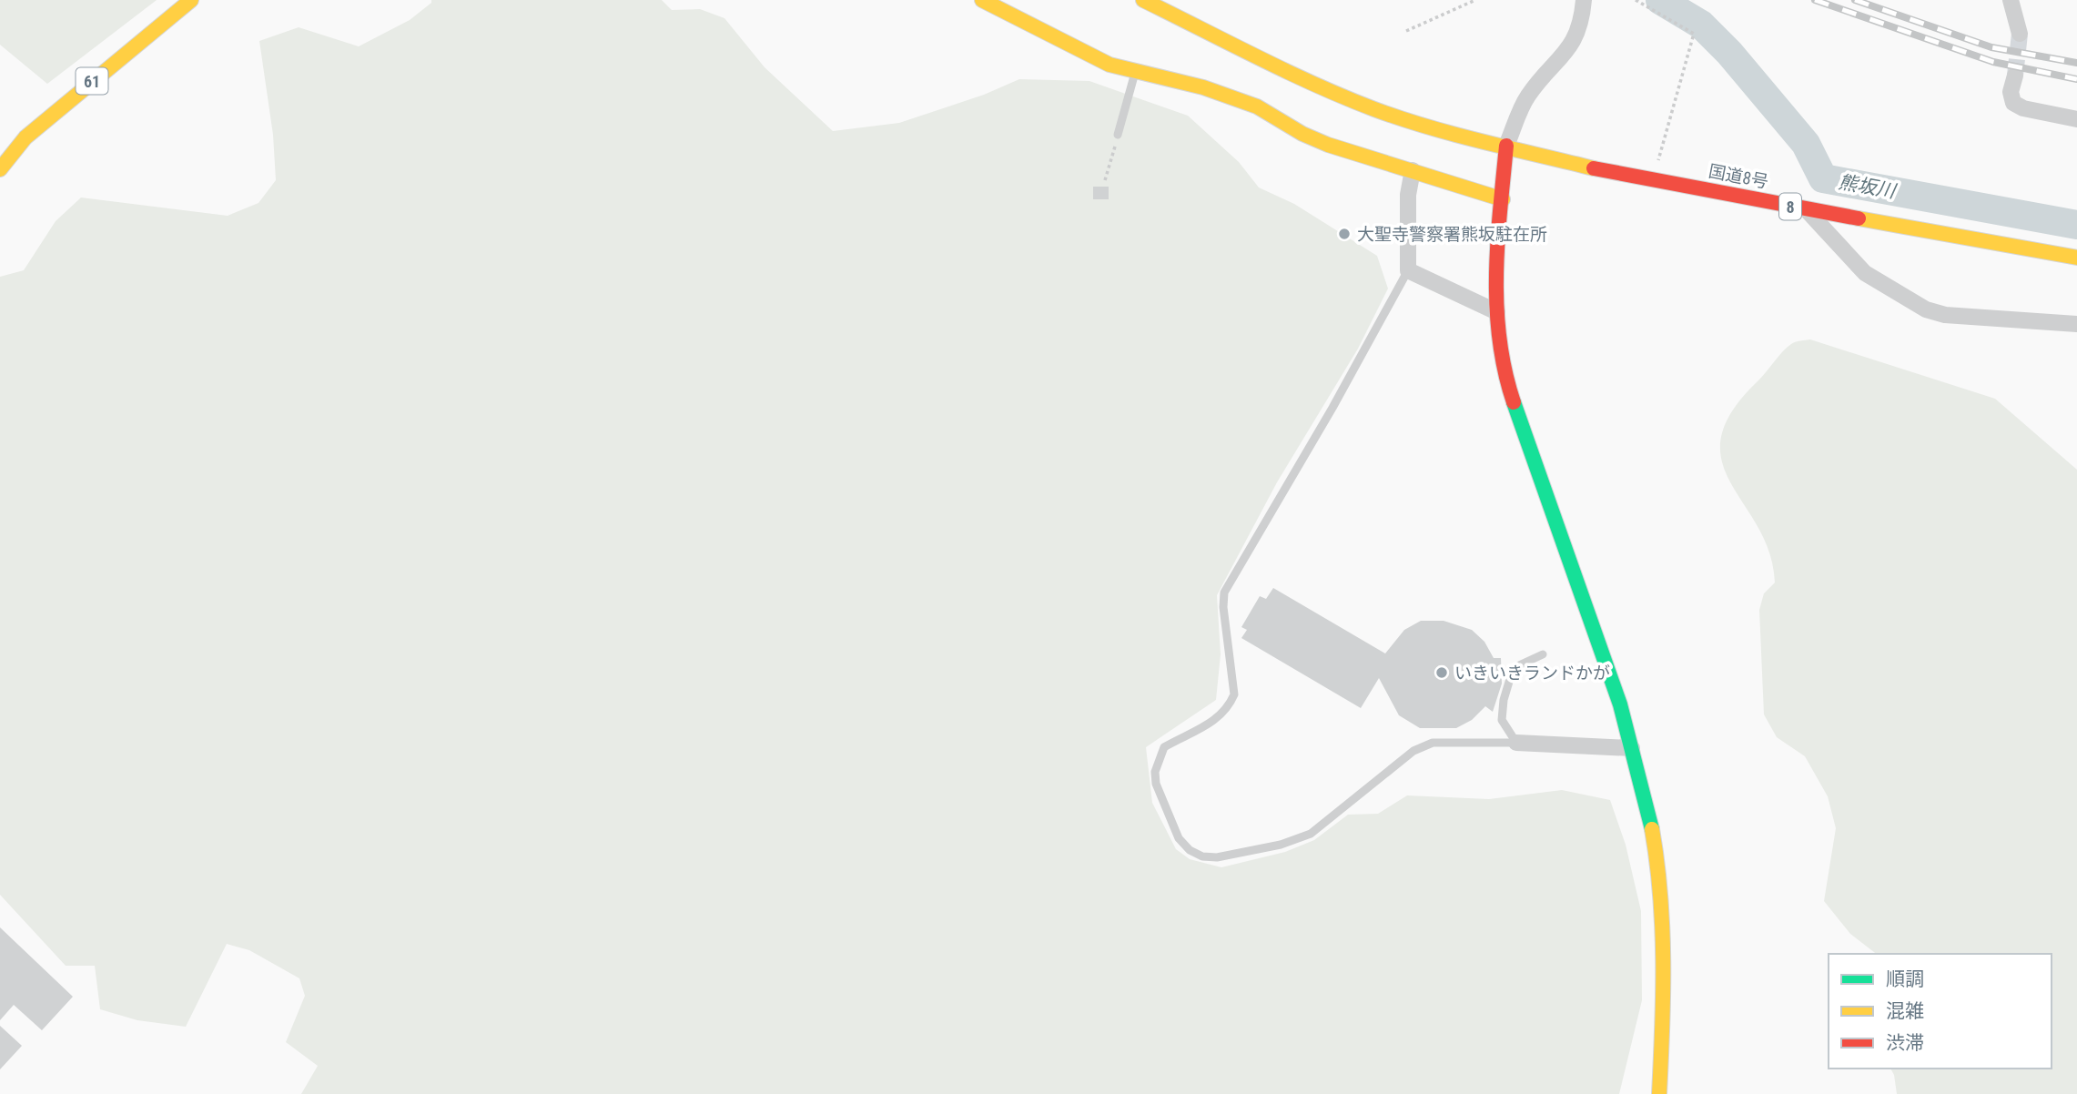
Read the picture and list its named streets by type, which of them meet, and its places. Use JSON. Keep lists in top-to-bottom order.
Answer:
{
  "streets": {
    "main road": ["61", "国道8号", "8"]
  },
  "water": ["熊坂川"],
  "places": ["大聖寺警察署熊坂駐在所", "いきいきランドかが"],
  "legend": ["順調", "混雑", "渋滞"]
}
